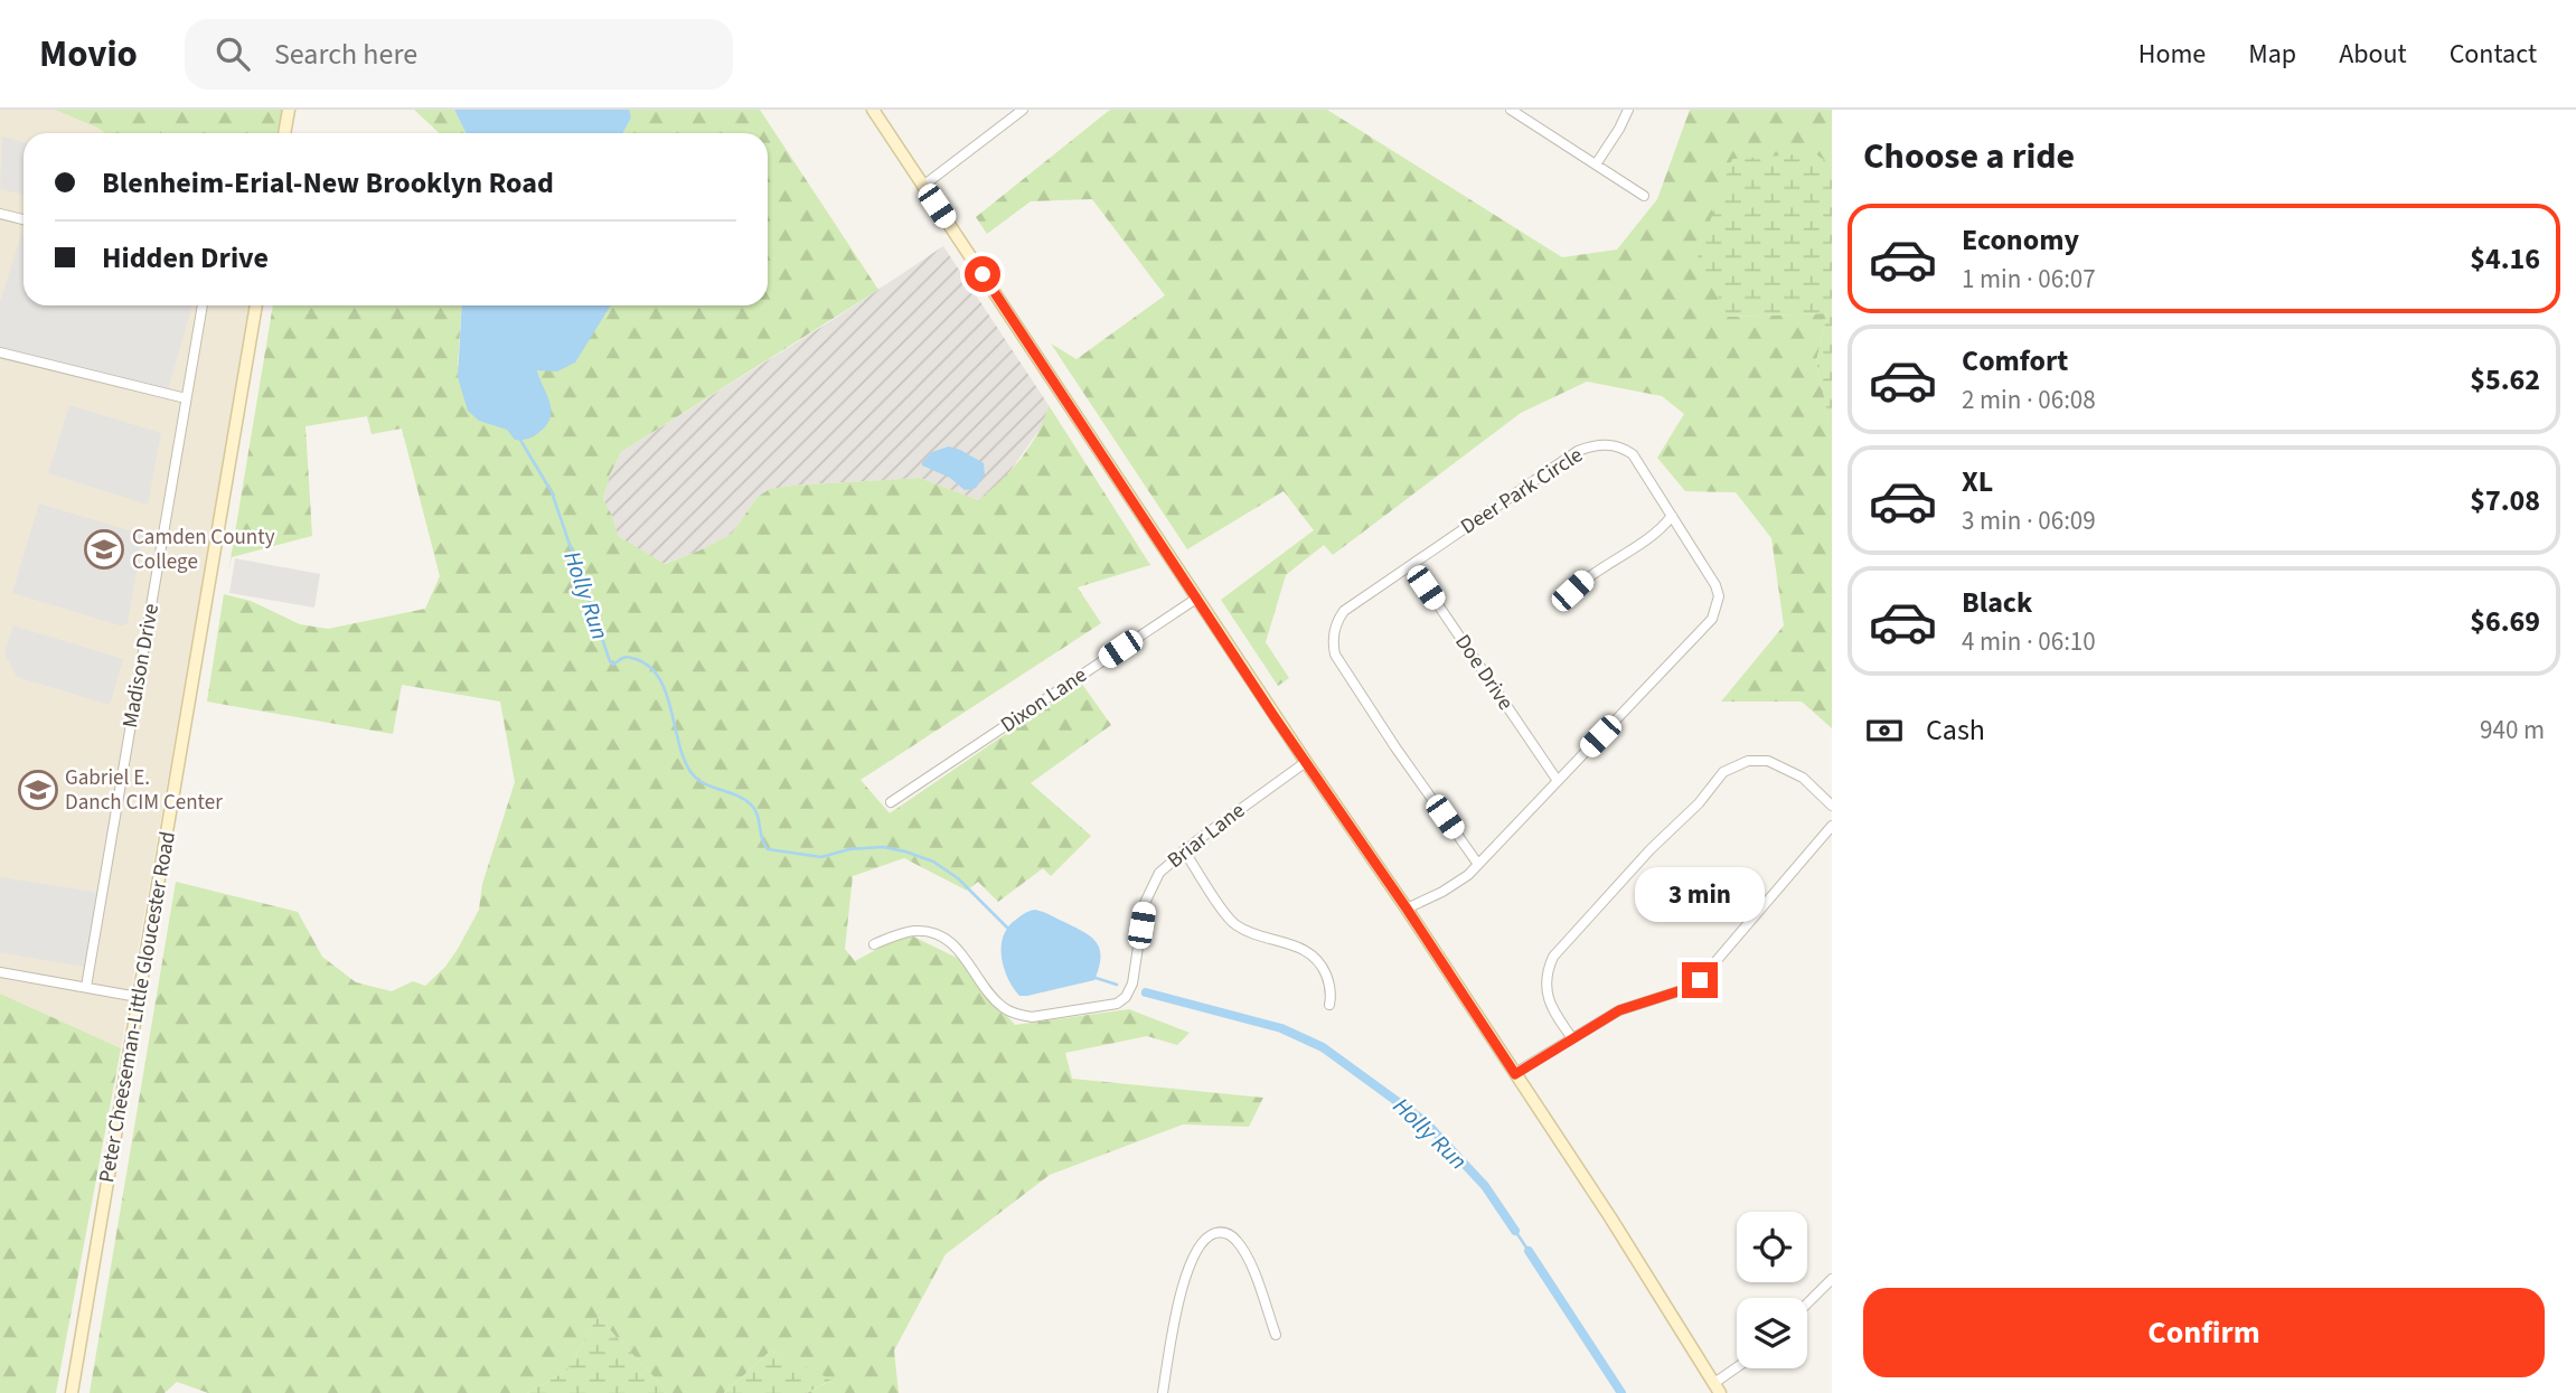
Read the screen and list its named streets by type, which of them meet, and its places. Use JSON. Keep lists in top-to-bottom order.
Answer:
{
  "streets": {
    "main road": ["Peter Cheeseman-Little Gloucester Road"],
    "street": [
      "Deer Park Circle",
      "Madison Drive",
      "Doe Drive",
      "Dixon Lane",
      "Briar Lane"
    ]
  },
  "crossings": [
    ["Deer Park Circle", "Doe Drive"]
  ],
  "water": ["Holly Run"],
  "places": {
    "school or university": ["Camden County College", "Gabriel E. Danch CIM Center"]
  },
  "page": {
    "header": "Movio",
    "search": "Search here",
    "nav": [
      "Home",
      "Map",
      "About",
      "Contact"
    ],
    "heading": "Choose a ride",
    "banner": ["Blenheim-Erial-New Brooklyn Road", "Hidden Drive"],
    "list": [
      {
        "name": "Economy",
        "note": "1 min · 06:07",
        "value": "$4.16"
      },
      {
        "name": "Comfort",
        "note": "2 min · 06:08",
        "value": "$5.62"
      },
      {
        "name": "XL",
        "note": "3 min · 06:09",
        "value": "$7.08"
      },
      {
        "name": "Black",
        "note": "4 min · 06:10",
        "value": "$6.69"
      }
    ],
    "pay": ["Cash", "940 m"],
    "bubble": "3 min",
    "buttons": "Confirm"
  }
}
